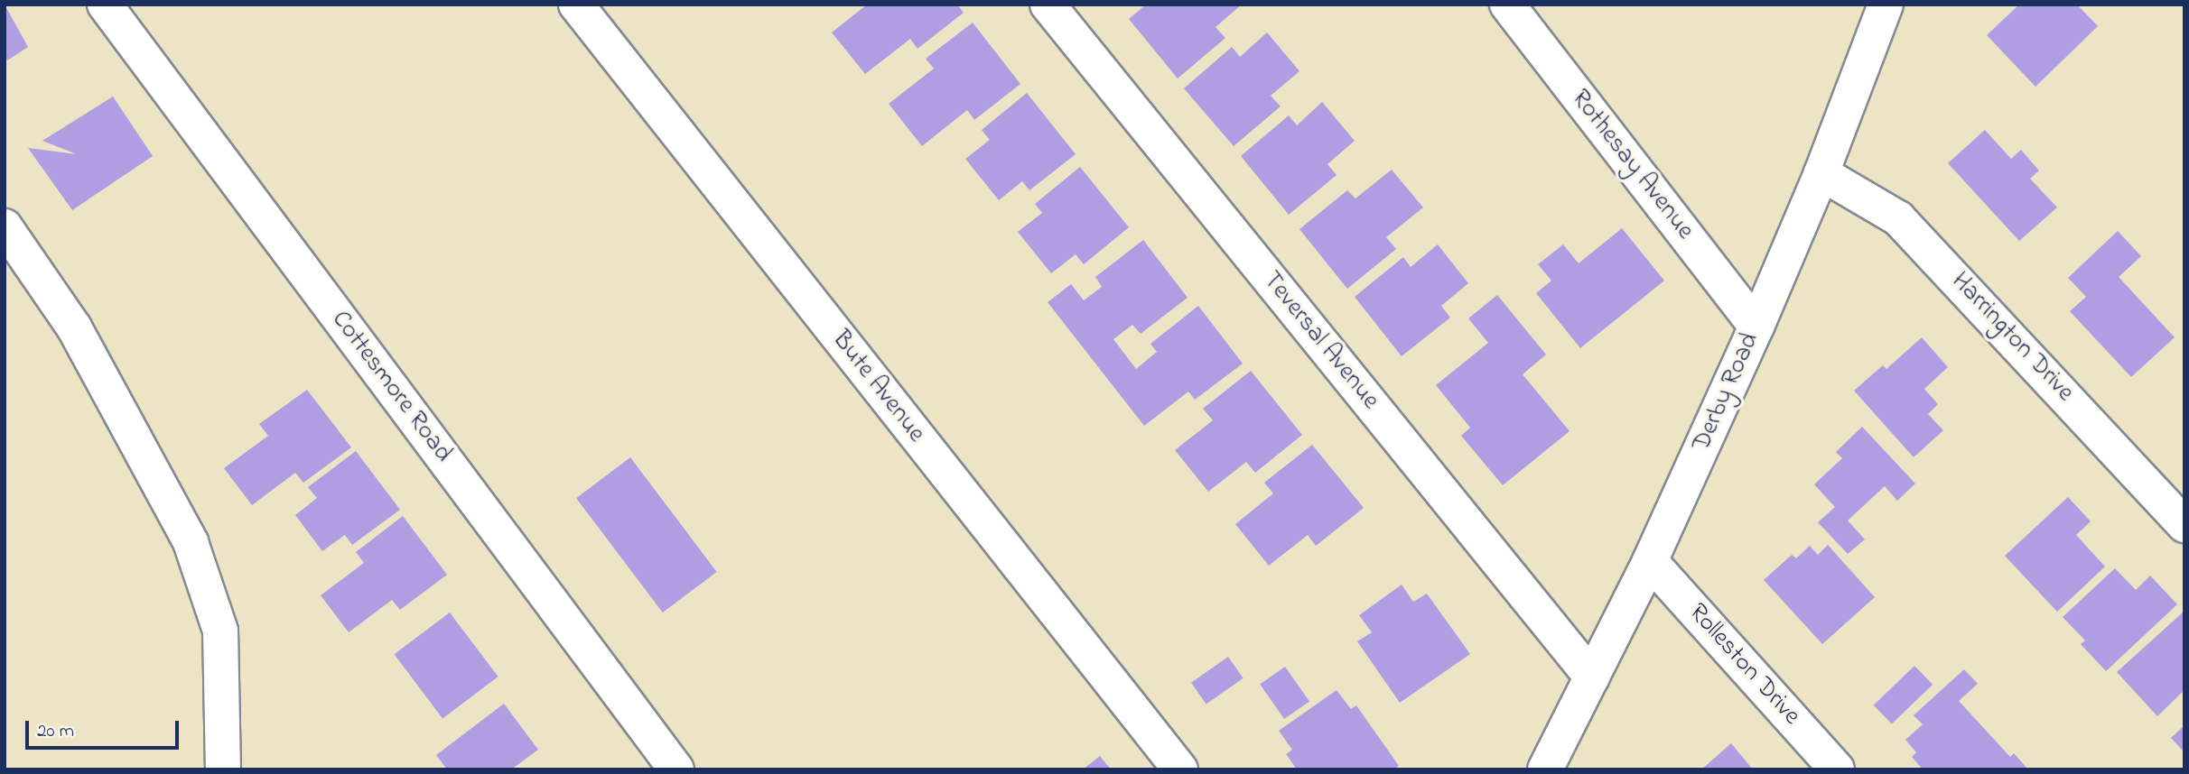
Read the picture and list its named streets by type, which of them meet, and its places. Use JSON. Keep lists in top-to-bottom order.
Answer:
{
  "streets": {
    "street": [
      "Rothesay Avenue",
      "Harrington Drive",
      "Teversal Avenue",
      "Cottesmore Road",
      "Bute Avenue",
      "Derby Road",
      "Rolleston Drive"
    ]
  },
  "crossings": [
    ["Rothesay Avenue", "Derby Road"],
    ["Harrington Drive", "Derby Road"],
    ["Teversal Avenue", "Derby Road"],
    ["Derby Road", "Rolleston Drive"]
  ],
  "scale_bar": "20 m"
}
